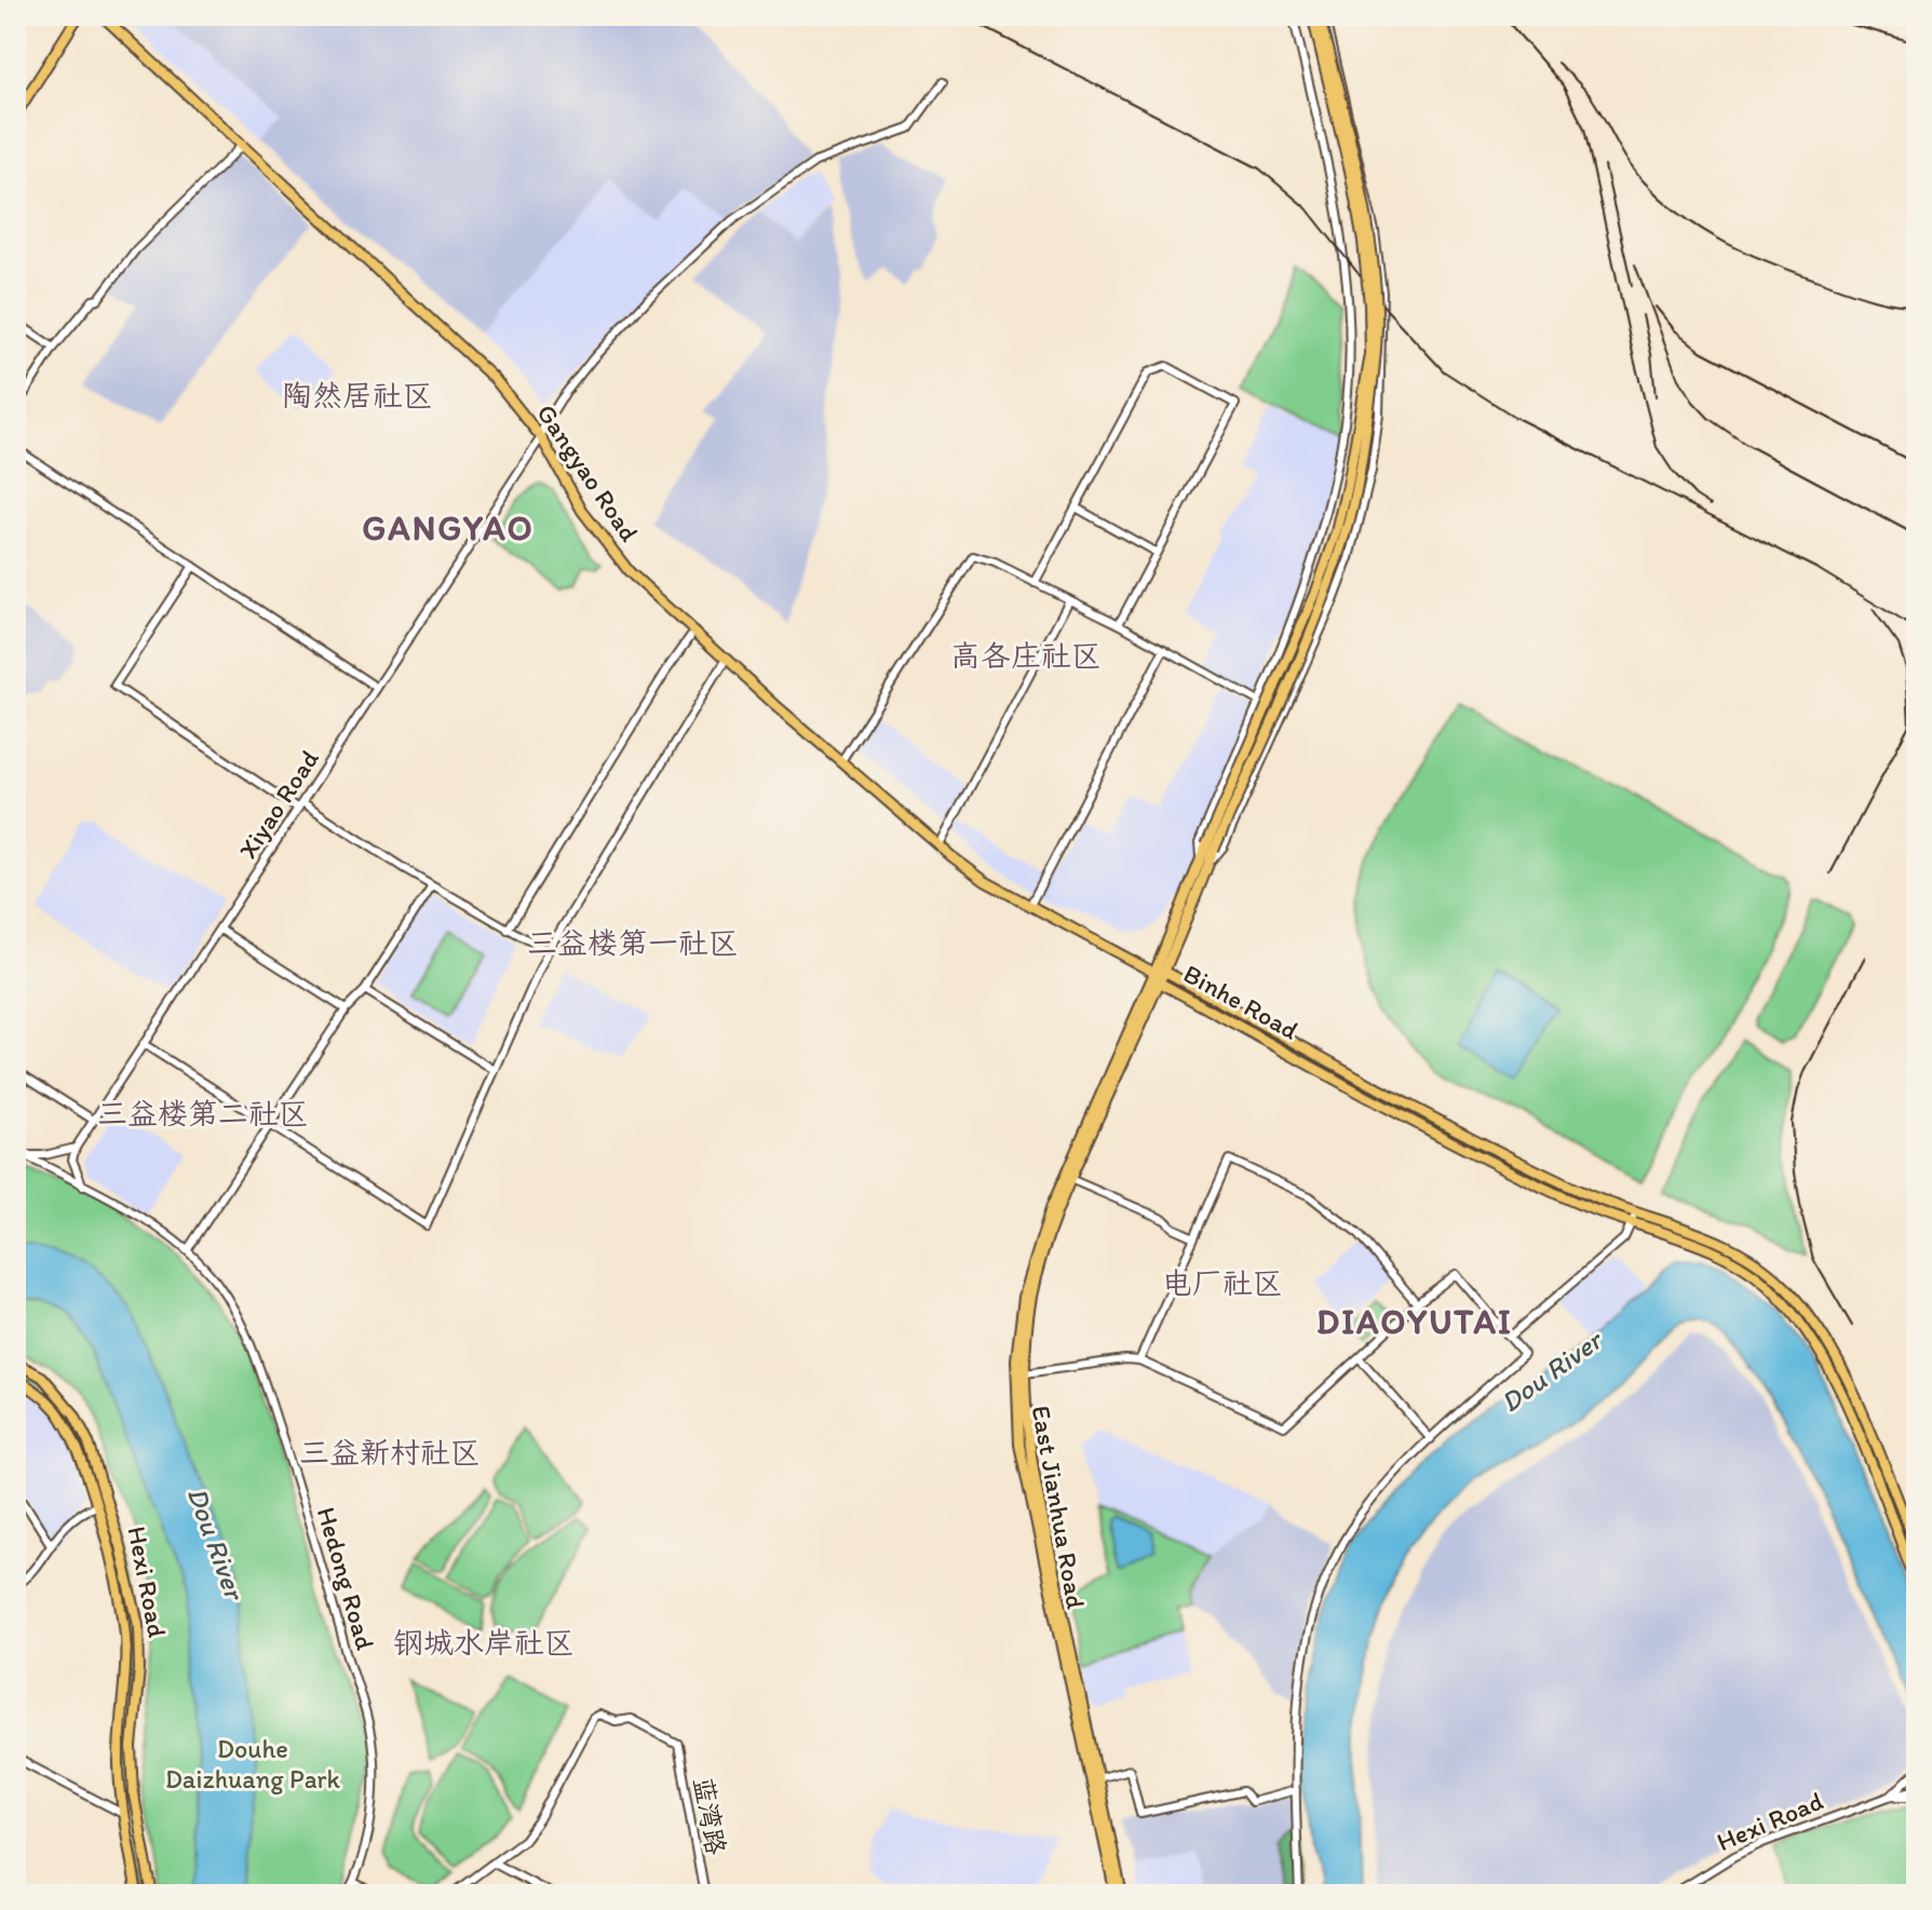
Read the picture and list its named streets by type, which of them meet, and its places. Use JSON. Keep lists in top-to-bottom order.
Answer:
{
  "streets": {
    "main road": [
      "Gangyao Road",
      "Binhe Road",
      "East Jianhua Road",
      "Hexi Road"
    ],
    "street": ["Xiyao Road", "Hedong Road", "蓝湾路"]
  },
  "crossings": [
    ["Gangyao Road", "Xiyao Road"],
    ["Gangyao Road", "Binhe Road"],
    ["Gangyao Road", "East Jianhua Road"],
    ["Binhe Road", "East Jianhua Road"]
  ],
  "districts": [
    "陶然居社区",
    "GANGYAO",
    "高各庄社区",
    "三益楼第一社区",
    "三益楼第二社区",
    "电厂社区",
    "DIAOYUTAI",
    "三益新村社区",
    "钢城水岸社区"
  ],
  "water": ["Dou River"],
  "parks": ["Douhe Daizhuang Park"]
}
